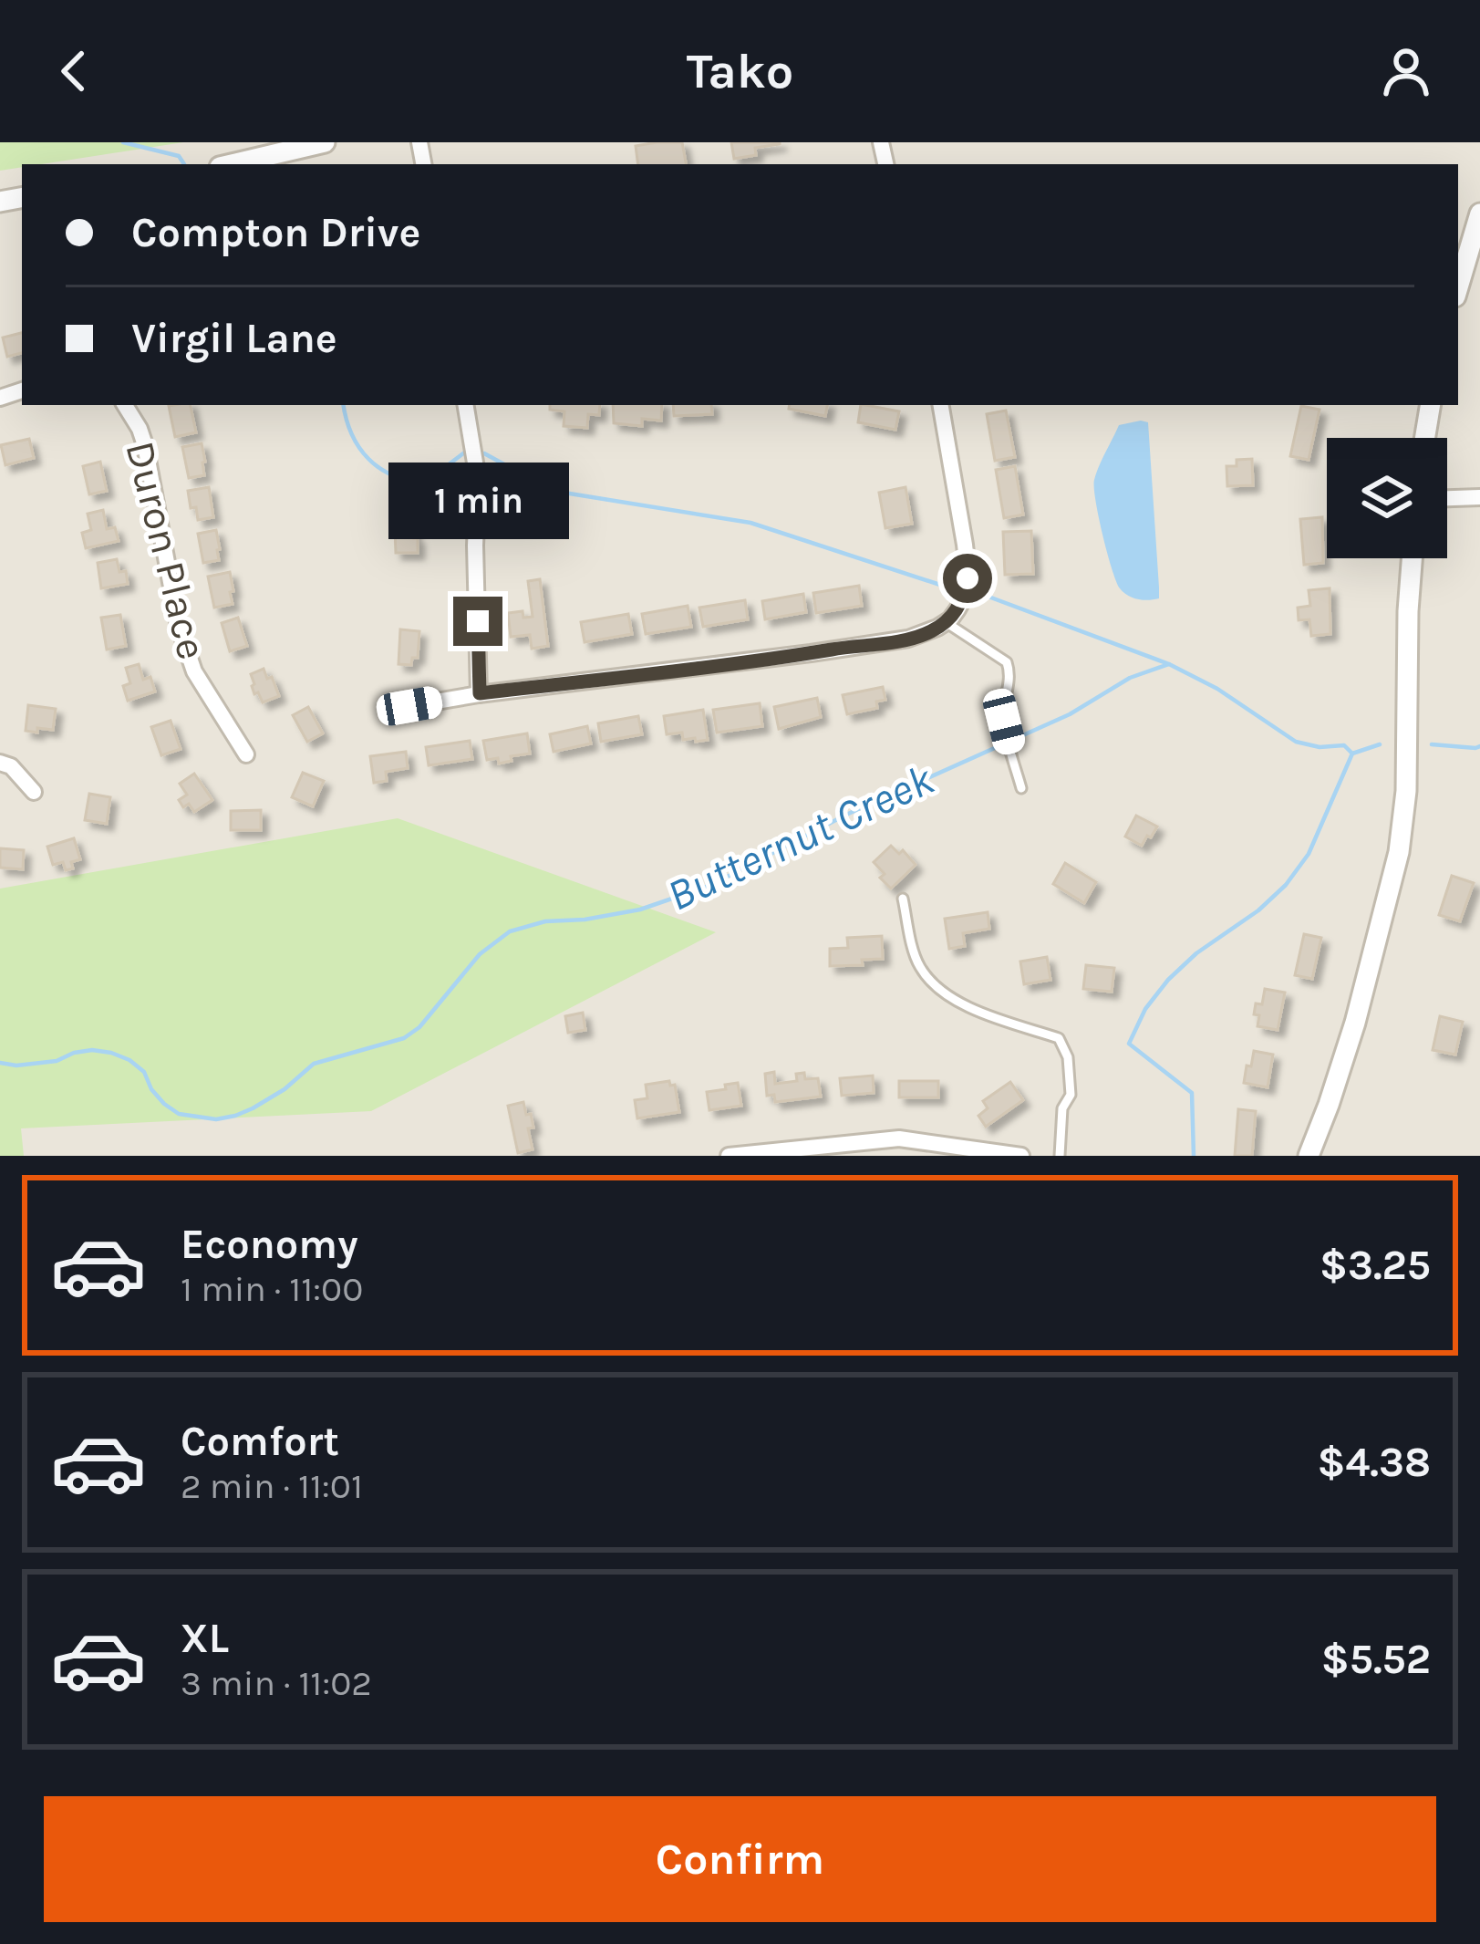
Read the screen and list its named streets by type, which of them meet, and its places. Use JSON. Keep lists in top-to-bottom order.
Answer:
{
  "streets": {
    "street": ["Duron Place"]
  },
  "water": ["Butternut Creek"],
  "page": {
    "header": "Tako",
    "banner": ["Compton Drive", "Virgil Lane"],
    "bubble": "1 min",
    "list": [
      {
        "name": "Economy",
        "note": "1 min · 11:00",
        "value": "$3.25"
      },
      {
        "name": "Comfort",
        "note": "2 min · 11:01",
        "value": "$4.38"
      },
      {
        "name": "XL",
        "note": "3 min · 11:02",
        "value": "$5.52"
      }
    ],
    "buttons": "Confirm"
  }
}
